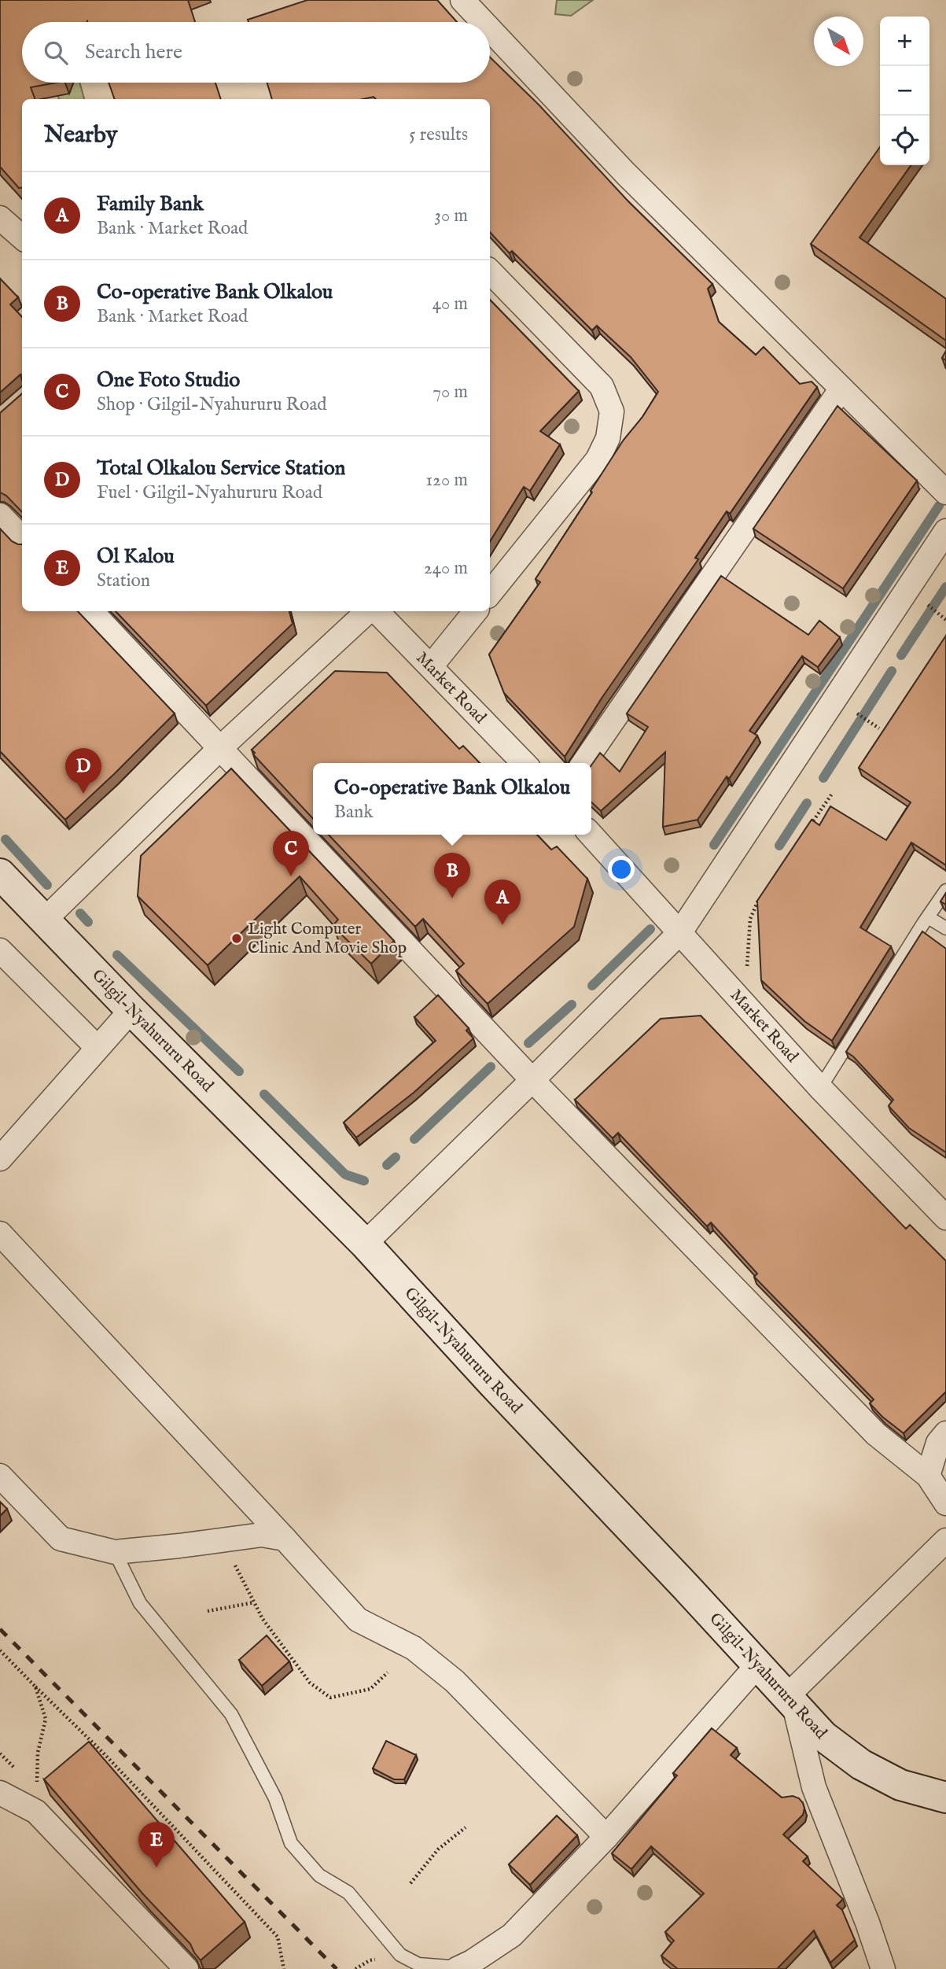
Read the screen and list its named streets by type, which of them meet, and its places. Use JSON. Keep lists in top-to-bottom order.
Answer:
{
  "streets": {
    "main road": ["Gilgil-Nyahururu Road"],
    "street": ["Market Road"]
  },
  "places": ["Light Computer Clinic And Movie Shop"],
  "north": "bottom right",
  "page": {
    "map_buttons": ["+", "−"],
    "search": "Search here",
    "heading": ["Nearby", "5 results"],
    "list": [
      {
        "mark": "A",
        "name": "Family Bank",
        "note": "Bank · Market Road",
        "value": "30 m"
      },
      {
        "mark": "B",
        "name": "Co-operative Bank Olkalou",
        "note": "Bank · Market Road",
        "value": "40 m"
      },
      {
        "mark": "C",
        "name": "One Foto Studio",
        "note": "Shop · Gilgil-Nyahururu Road",
        "value": "70 m"
      },
      {
        "mark": "D",
        "name": "Total Olkalou Service Station",
        "note": "Fuel · Gilgil-Nyahururu Road",
        "value": "120 m"
      },
      {
        "mark": "E",
        "name": "Ol Kalou",
        "note": "Station",
        "value": "240 m"
      }
    ],
    "pins": [
      "D",
      "C",
      "B",
      "A",
      "E"
    ],
    "popup": ["Co-operative Bank Olkalou", "Bank"]
  }
}
